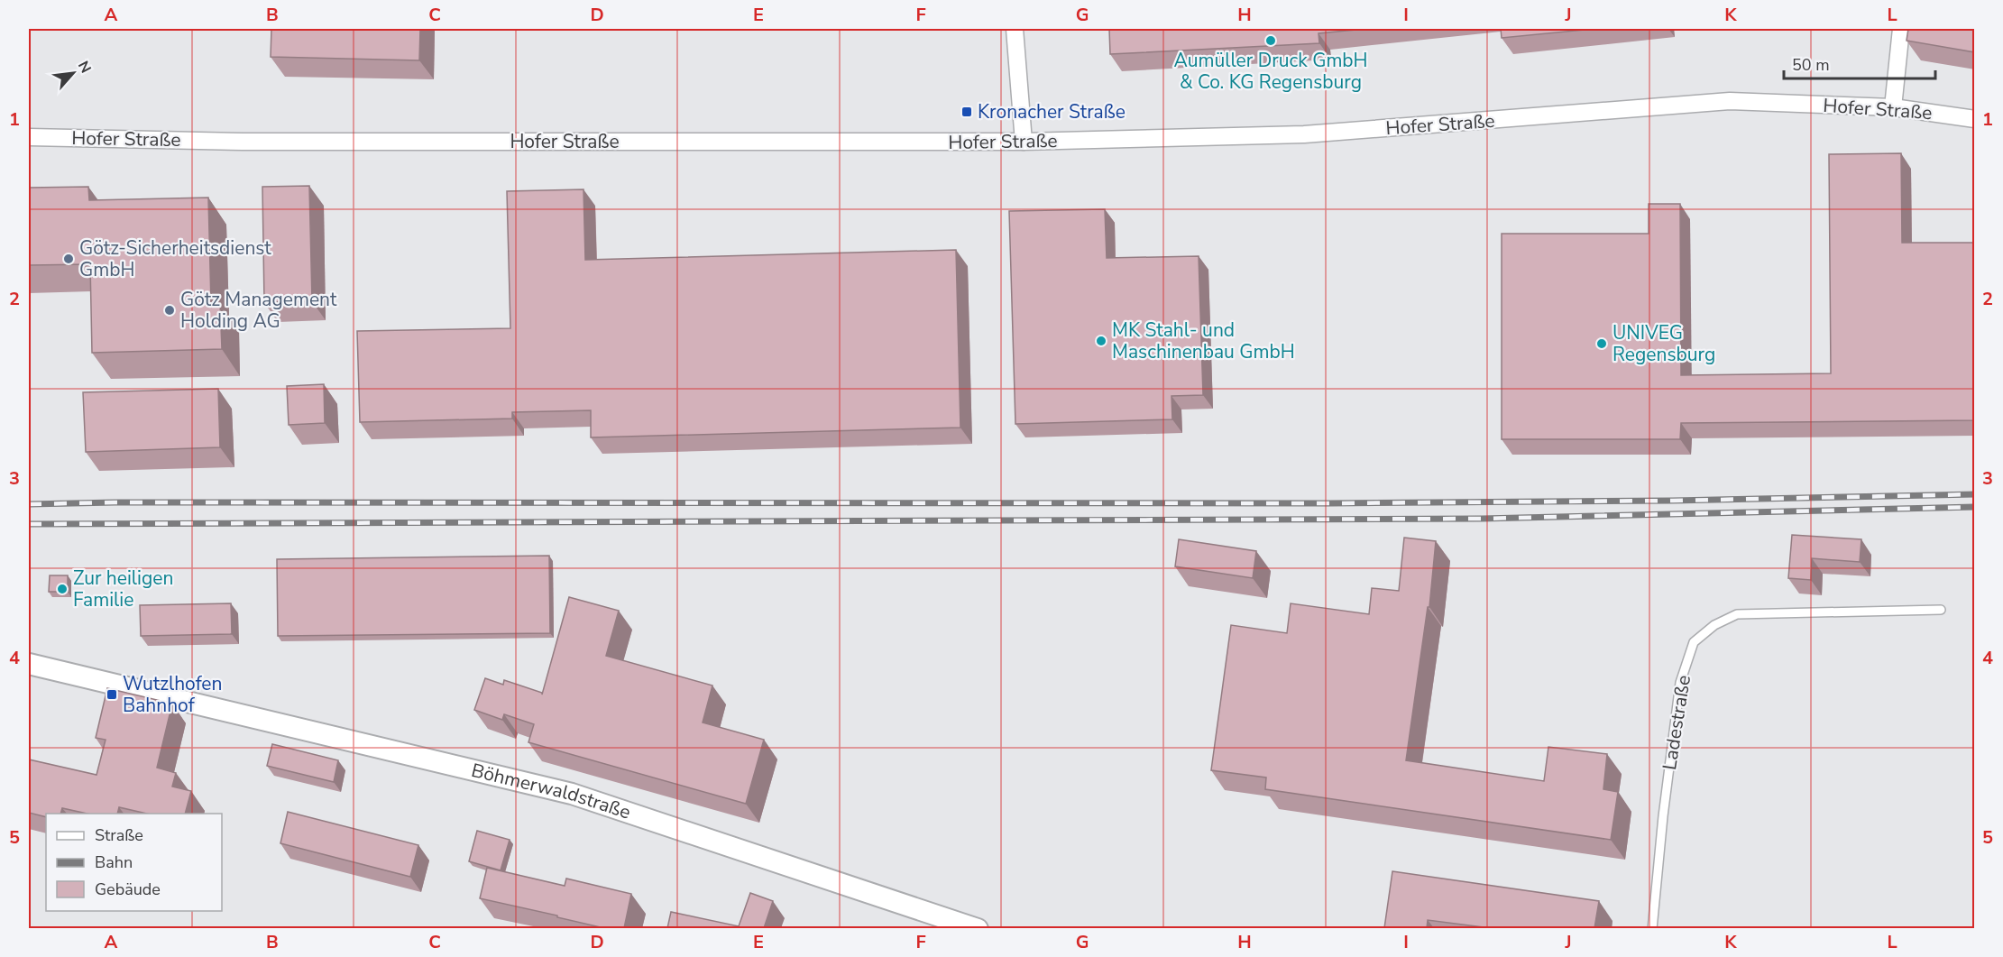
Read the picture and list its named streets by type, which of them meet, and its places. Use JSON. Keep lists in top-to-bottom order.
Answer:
{
  "streets": {
    "street": ["Hofer Straße", "Böhmerwaldstraße"],
    "lane": ["Ladestraße"]
  },
  "places": {
    "other": [
      "Aumüller Druck GmbH & Co. KG Regensburg",
      "Götz-Sicherheitsdienst GmbH",
      "Götz Management Holding AG",
      "MK Stahl- und Maschinenbau GmbH",
      "UNIVEG Regensburg",
      "Zur heiligen Familie"
    ],
    "transit": ["Kronacher Straße", "Wutzlhofen Bahnhof"]
  },
  "legend": ["Straße", "Bahn", "Gebäude"],
  "scale_bar": "50 m",
  "north": "top right",
  "grid": {
    "columns": [
      "A",
      "B",
      "C",
      "D",
      "E",
      "F",
      "G",
      "H",
      "I",
      "J",
      "K",
      "L"
    ],
    "rows": [
      "1",
      "2",
      "3",
      "4",
      "5"
    ]
  }
}
